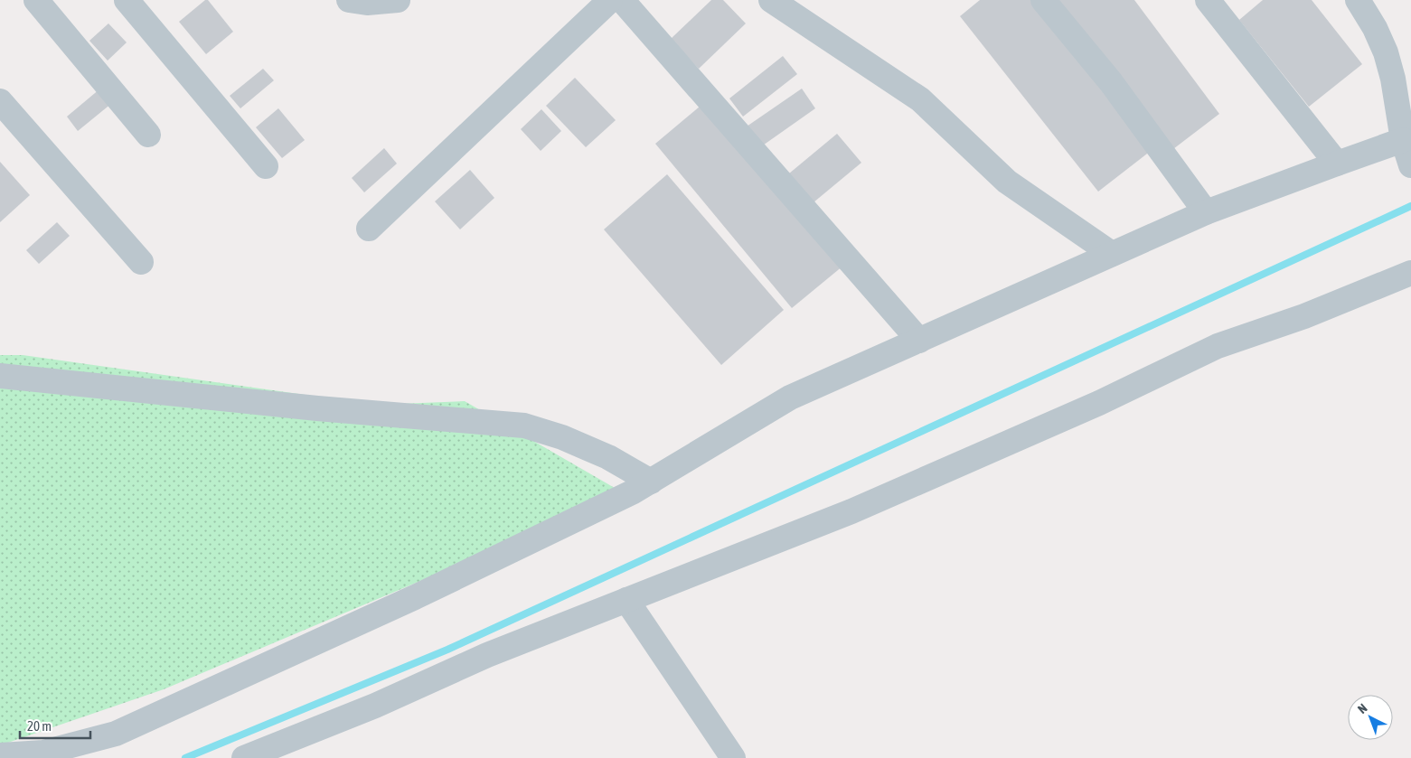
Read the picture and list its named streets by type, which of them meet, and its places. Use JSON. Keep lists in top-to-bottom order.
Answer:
{
  "scale_bar": "20 m",
  "north": "top left"
}
